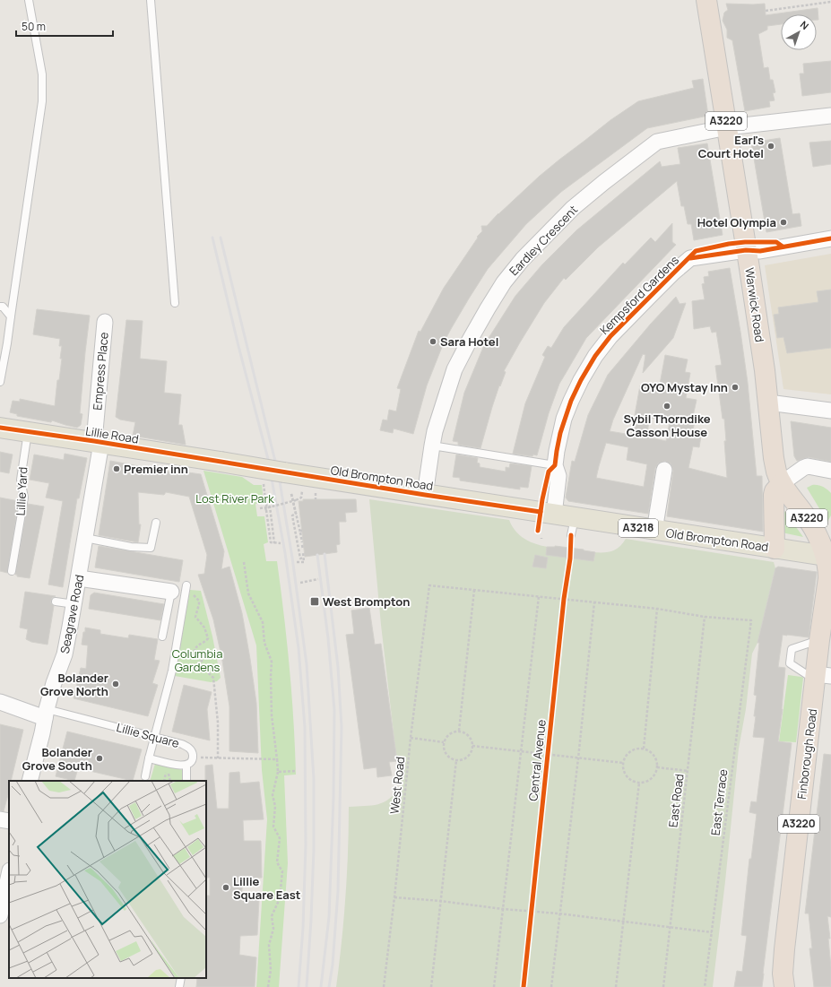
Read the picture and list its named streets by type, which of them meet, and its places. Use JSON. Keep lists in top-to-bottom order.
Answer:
{
  "streets": {
    "highway": ["A3220", "Warwick Road", "Finborough Road"],
    "main road": ["Lillie Road", "Old Brompton Road", "A3218"],
    "street": [
      "Eardley Crescent",
      "Kempsford Gardens",
      "Empress Place",
      "Seagrave Road"
    ],
    "lane": ["Lillie Yard", "Lillie Square"],
    "path": ["West Road", "East Road", "East Terrace"],
    "cycle path": ["Central Avenue"]
  },
  "crossings": [
    ["A3220", "Warwick Road"],
    ["A3220", "Old Brompton Road"],
    ["Eardley Crescent", "Warwick Road"],
    ["Eardley Crescent", "Old Brompton Road"],
    ["Kempsford Gardens", "Warwick Road"],
    ["Kempsford Gardens", "Old Brompton Road"],
    ["Warwick Road", "Old Brompton Road"],
    ["Warwick Road", "Finborough Road"],
    ["Empress Place", "Lillie Road"],
    ["Empress Place", "Seagrave Road"],
    ["Lillie Road", "Old Brompton Road"],
    ["Lillie Road", "Lillie Yard"],
    ["Lillie Road", "Seagrave Road"],
    ["Old Brompton Road", "Finborough Road"],
    ["Seagrave Road", "Lillie Square"],
    ["East Road", "East Terrace"]
  ],
  "parks": ["Lost River Park", "Columbia Gardens"],
  "places": {
    "other": [
      "Earl's Court Hotel",
      "Hotel Olympia",
      "Sara Hotel",
      "OYO Mystay Inn",
      "Sybil Thorndike Casson House",
      "Premier inn",
      "Bolander Grove North",
      "Bolander Grove South",
      "Lillie Square East"
    ],
    "transit": ["West Brompton"]
  },
  "scale_bar": "50 m",
  "north": "top right"
}
